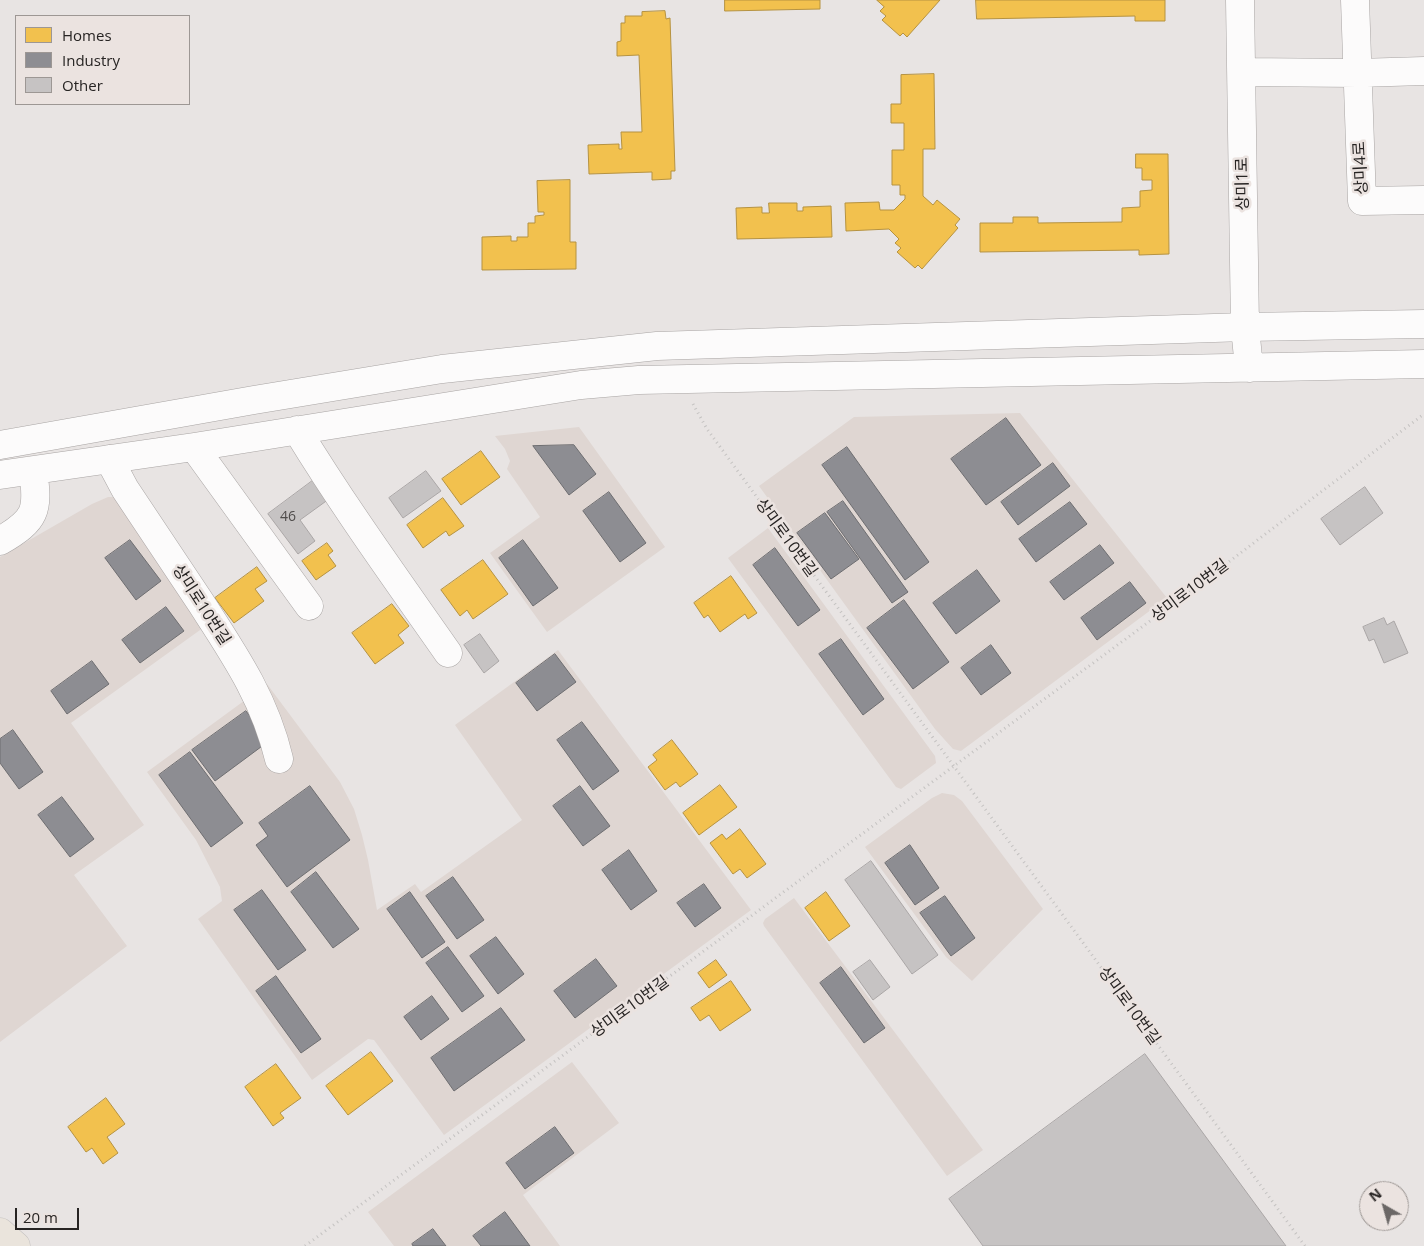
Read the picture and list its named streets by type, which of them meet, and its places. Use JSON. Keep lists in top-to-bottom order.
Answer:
{
  "streets": {
    "street": ["상미4로", "상미1로", "상미로10번길"]
  },
  "house_numbers": ["46"],
  "legend": ["Homes", "Industry", "Other"],
  "scale_bar": "20 m",
  "north": "top left"
}
